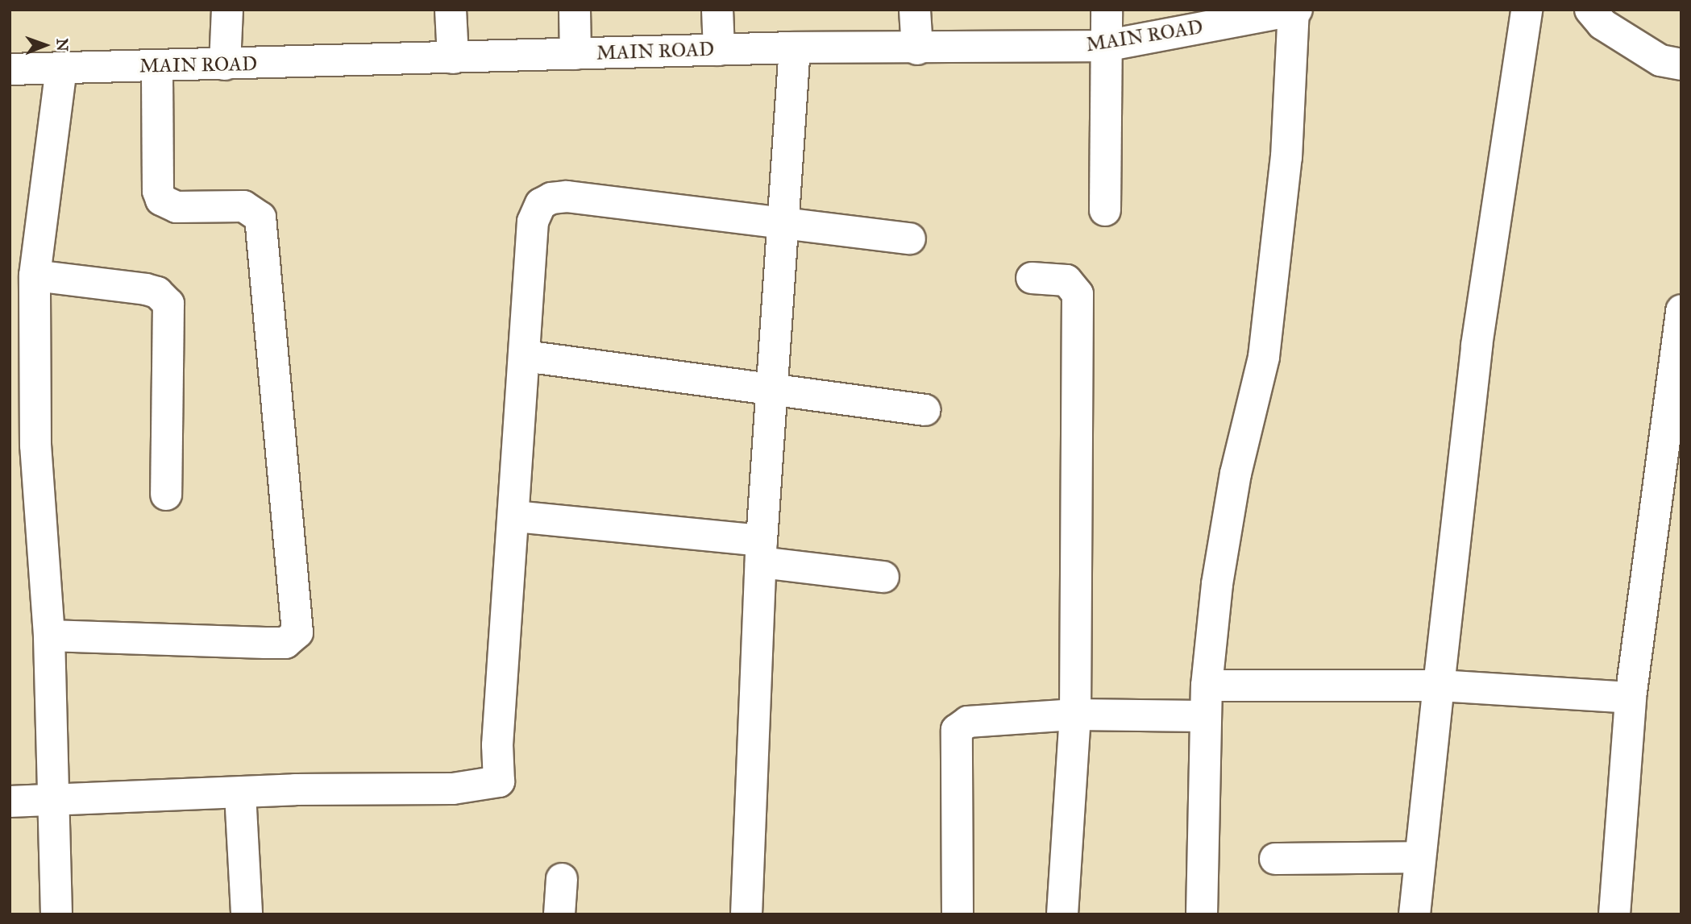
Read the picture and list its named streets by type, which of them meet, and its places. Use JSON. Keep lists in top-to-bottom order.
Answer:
{
  "streets": {
    "street": ["MAIN ROAD"]
  },
  "north": "right"
}
